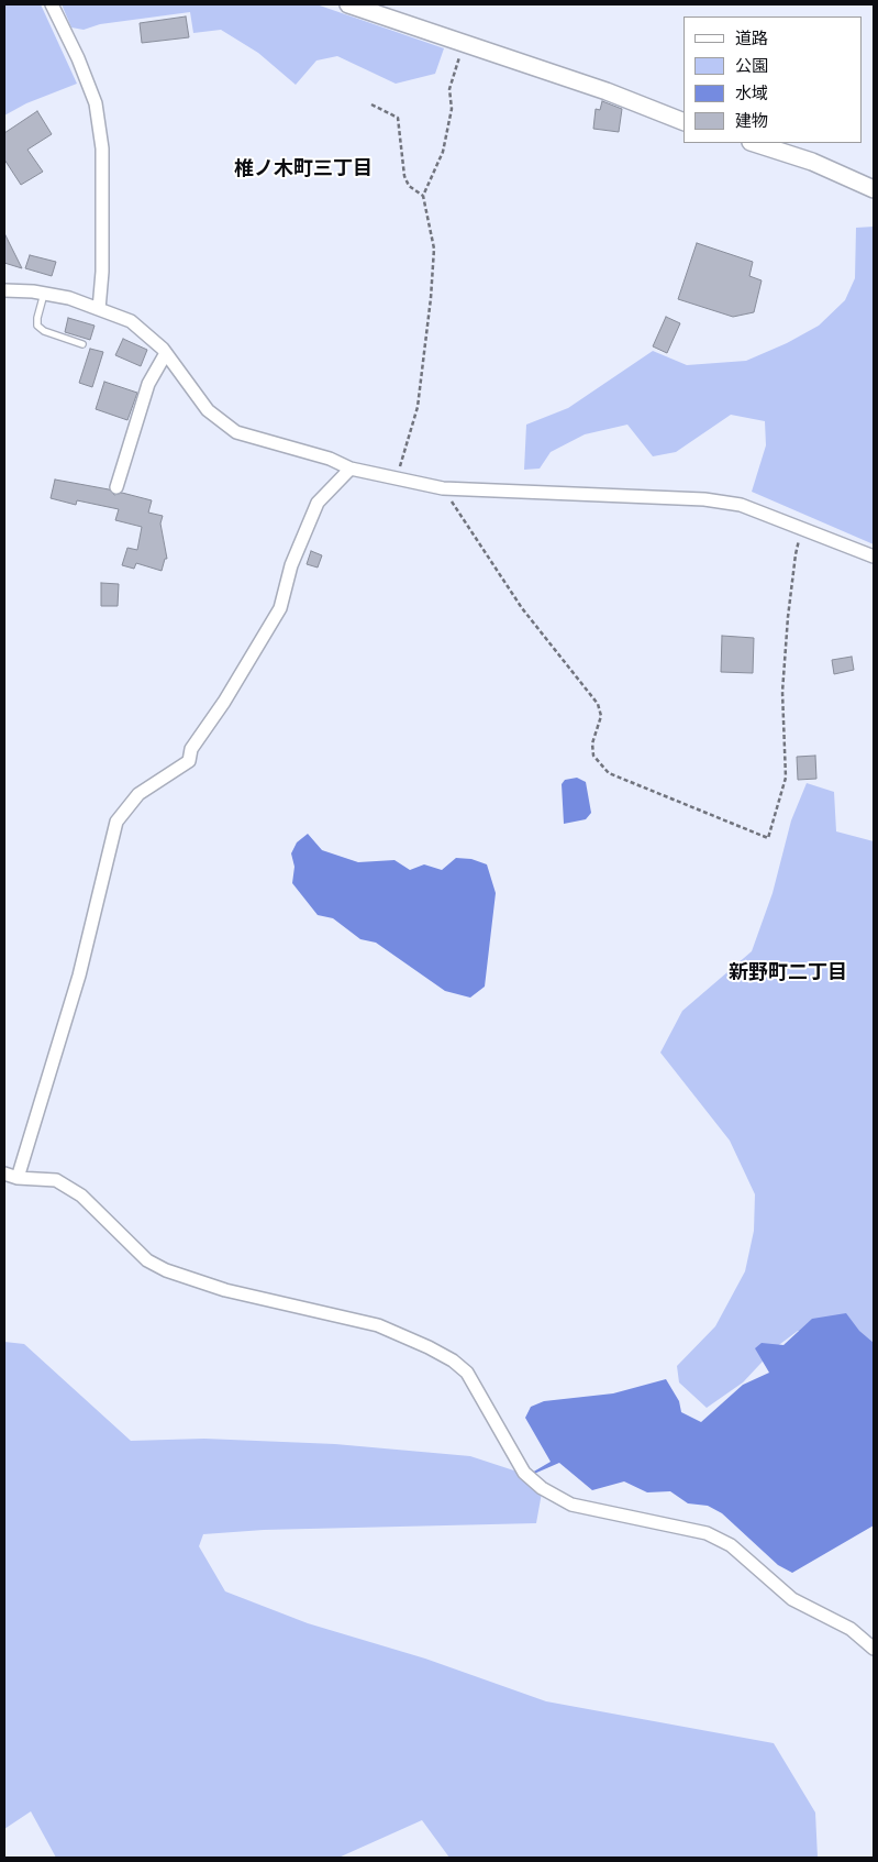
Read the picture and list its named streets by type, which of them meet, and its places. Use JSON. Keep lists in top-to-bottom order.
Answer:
{
  "districts": ["椎ノ木町三丁目", "新野町二丁目"],
  "legend": [
    "道路",
    "公園",
    "水域",
    "建物"
  ]
}
